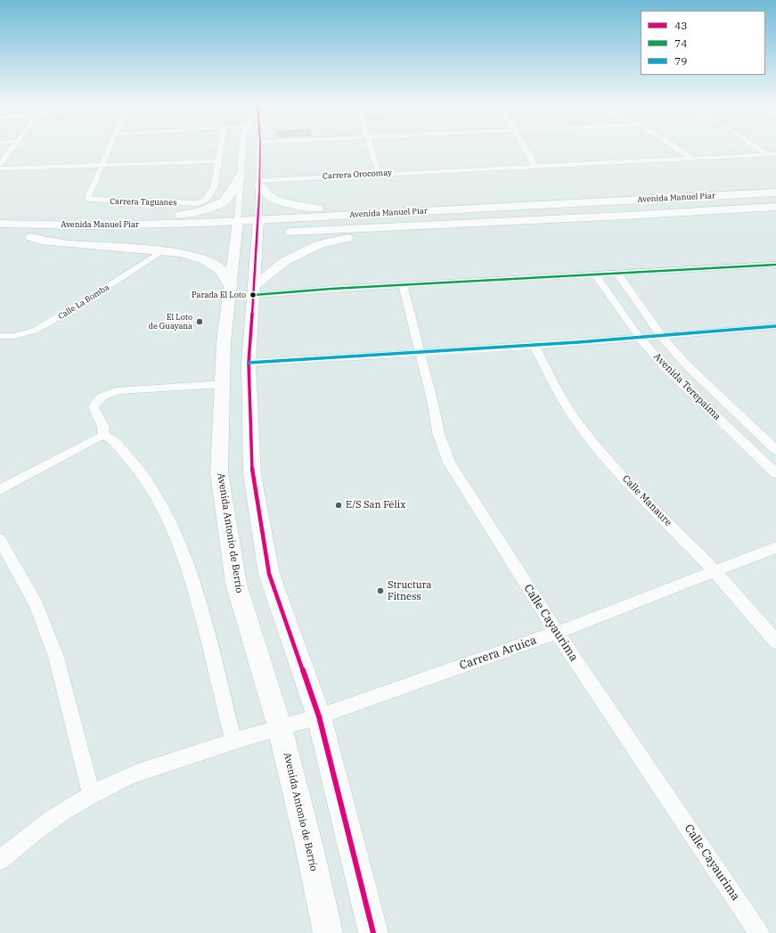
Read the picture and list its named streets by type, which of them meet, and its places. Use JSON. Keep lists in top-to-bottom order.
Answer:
{
  "streets": {
    "highway": ["Avenida Manuel Piar"],
    "street": [
      "Carrera Orocomay",
      "Carrera Taguanes",
      "Calle La Bomba",
      "Avenida Terepaima",
      "Calle Manaure",
      "Avenida Antonio de Berrío",
      "Calle Cayaurima",
      "Carrera Aruica"
    ]
  },
  "crossings": [
    ["Avenida Manuel Piar", "Calle La Bomba"],
    ["Avenida Manuel Piar", "Avenida Antonio de Berrío"],
    ["Calle Manaure", "Carrera Aruica"],
    ["Avenida Antonio de Berrío", "Carrera Aruica"],
    ["Calle Cayaurima", "Carrera Aruica"]
  ],
  "places": [
    "Parada El Loto",
    "El Loto de Guayana",
    "E/S San Félix",
    "Structura Fitness"
  ],
  "lines": ["transit line 43", "transit line 74", "transit line 79"],
  "legend": ["43", "74", "79"]
}
